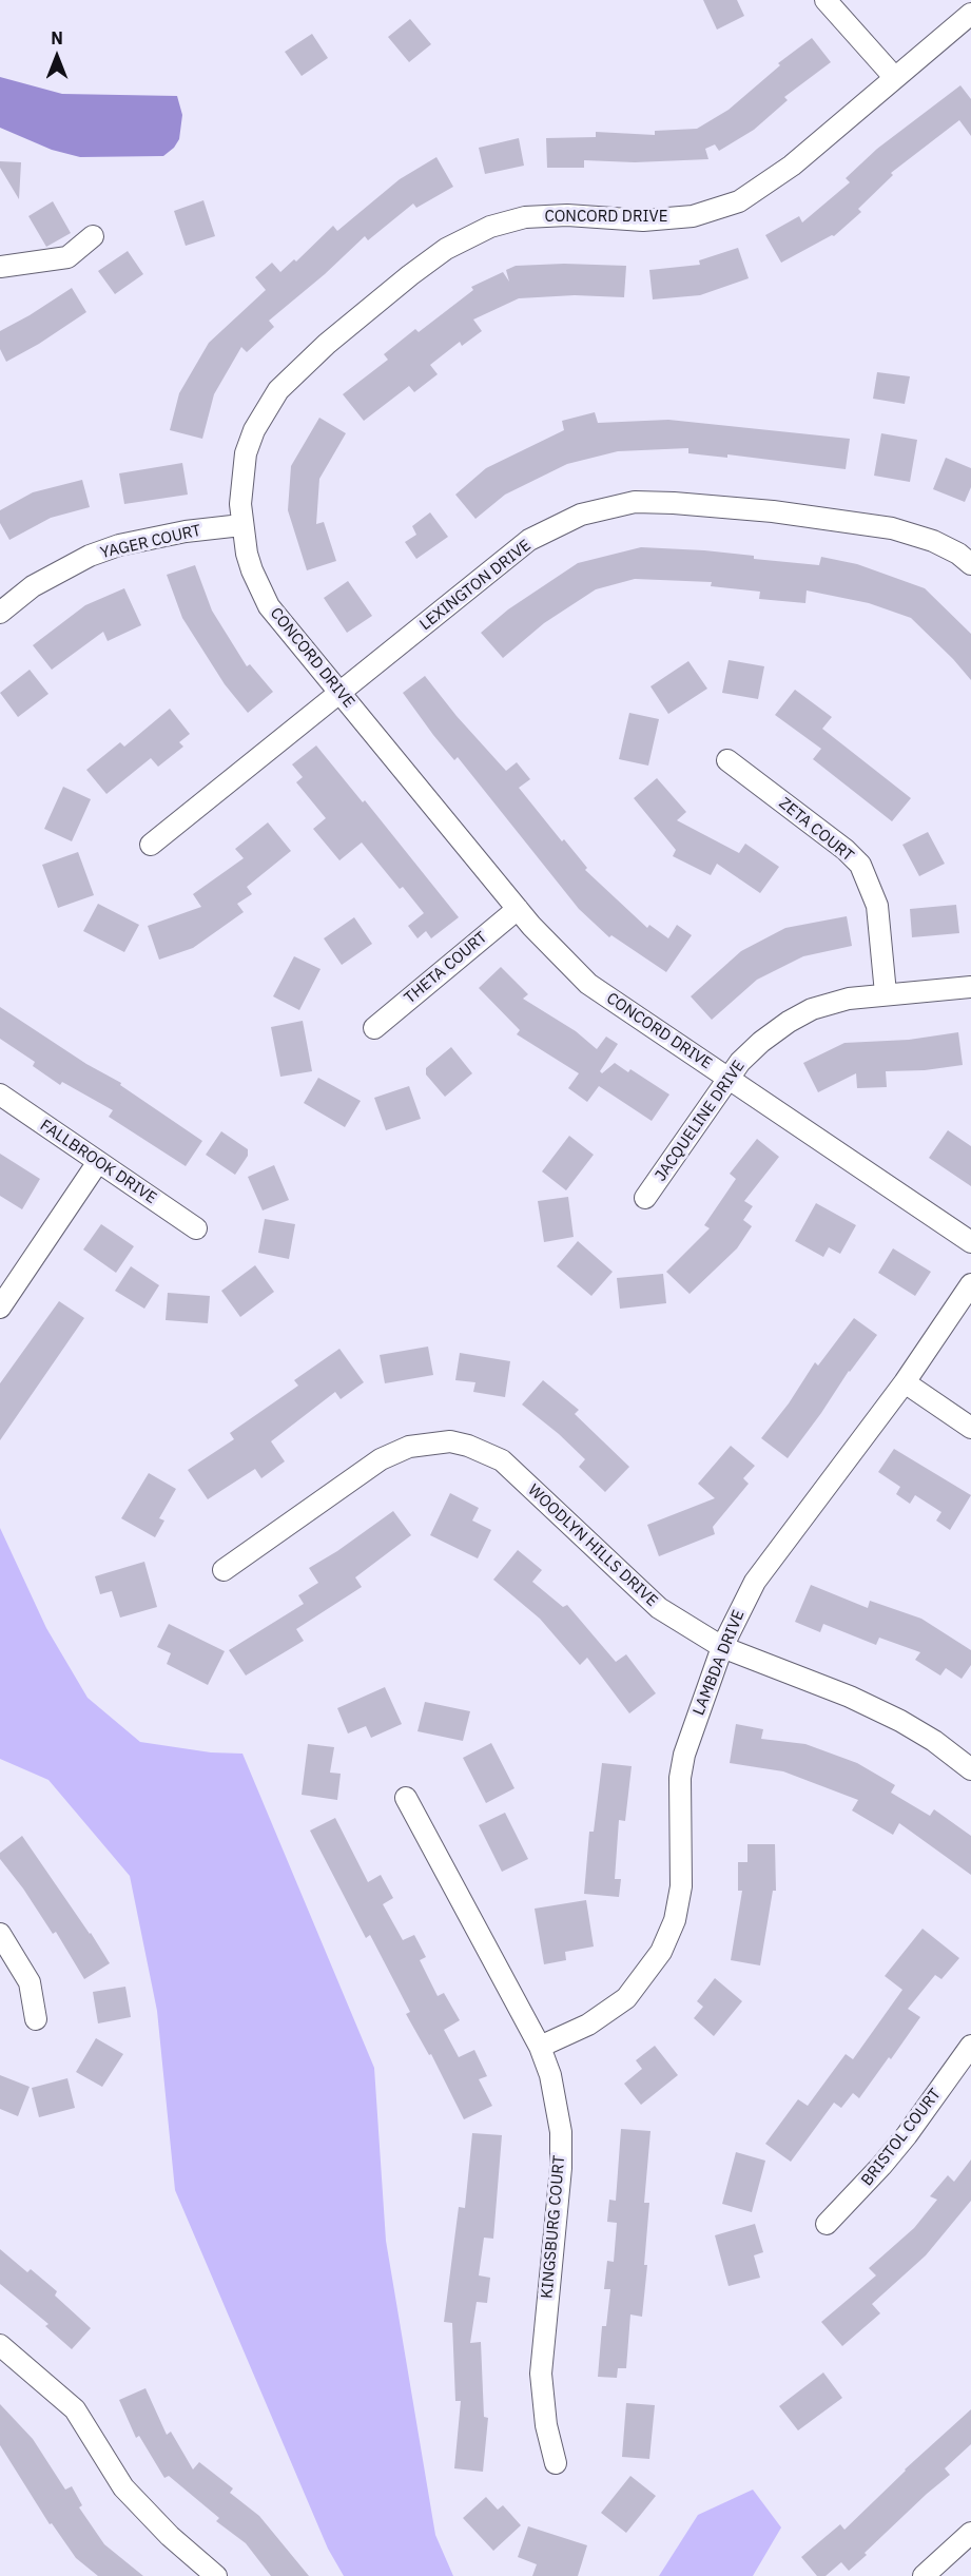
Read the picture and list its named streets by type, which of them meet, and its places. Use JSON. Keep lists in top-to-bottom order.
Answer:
{
  "streets": {
    "street": [
      "CONCORD DRIVE",
      "YAGER COURT",
      "LEXINGTON DRIVE",
      "ZETA COURT",
      "THETA COURT",
      "JACQUELINE DRIVE",
      "FALLBROOK DRIVE",
      "WOODLYN HILLS DRIVE",
      "LAMBDA DRIVE",
      "BRISTOL COURT",
      "KINGSBURG COURT"
    ]
  },
  "crossings": [
    ["CONCORD DRIVE", "YAGER COURT"],
    ["CONCORD DRIVE", "LEXINGTON DRIVE"],
    ["CONCORD DRIVE", "THETA COURT"],
    ["CONCORD DRIVE", "JACQUELINE DRIVE"],
    ["ZETA COURT", "JACQUELINE DRIVE"],
    ["WOODLYN HILLS DRIVE", "LAMBDA DRIVE"],
    ["LAMBDA DRIVE", "KINGSBURG COURT"]
  ],
  "north": "top"
}
